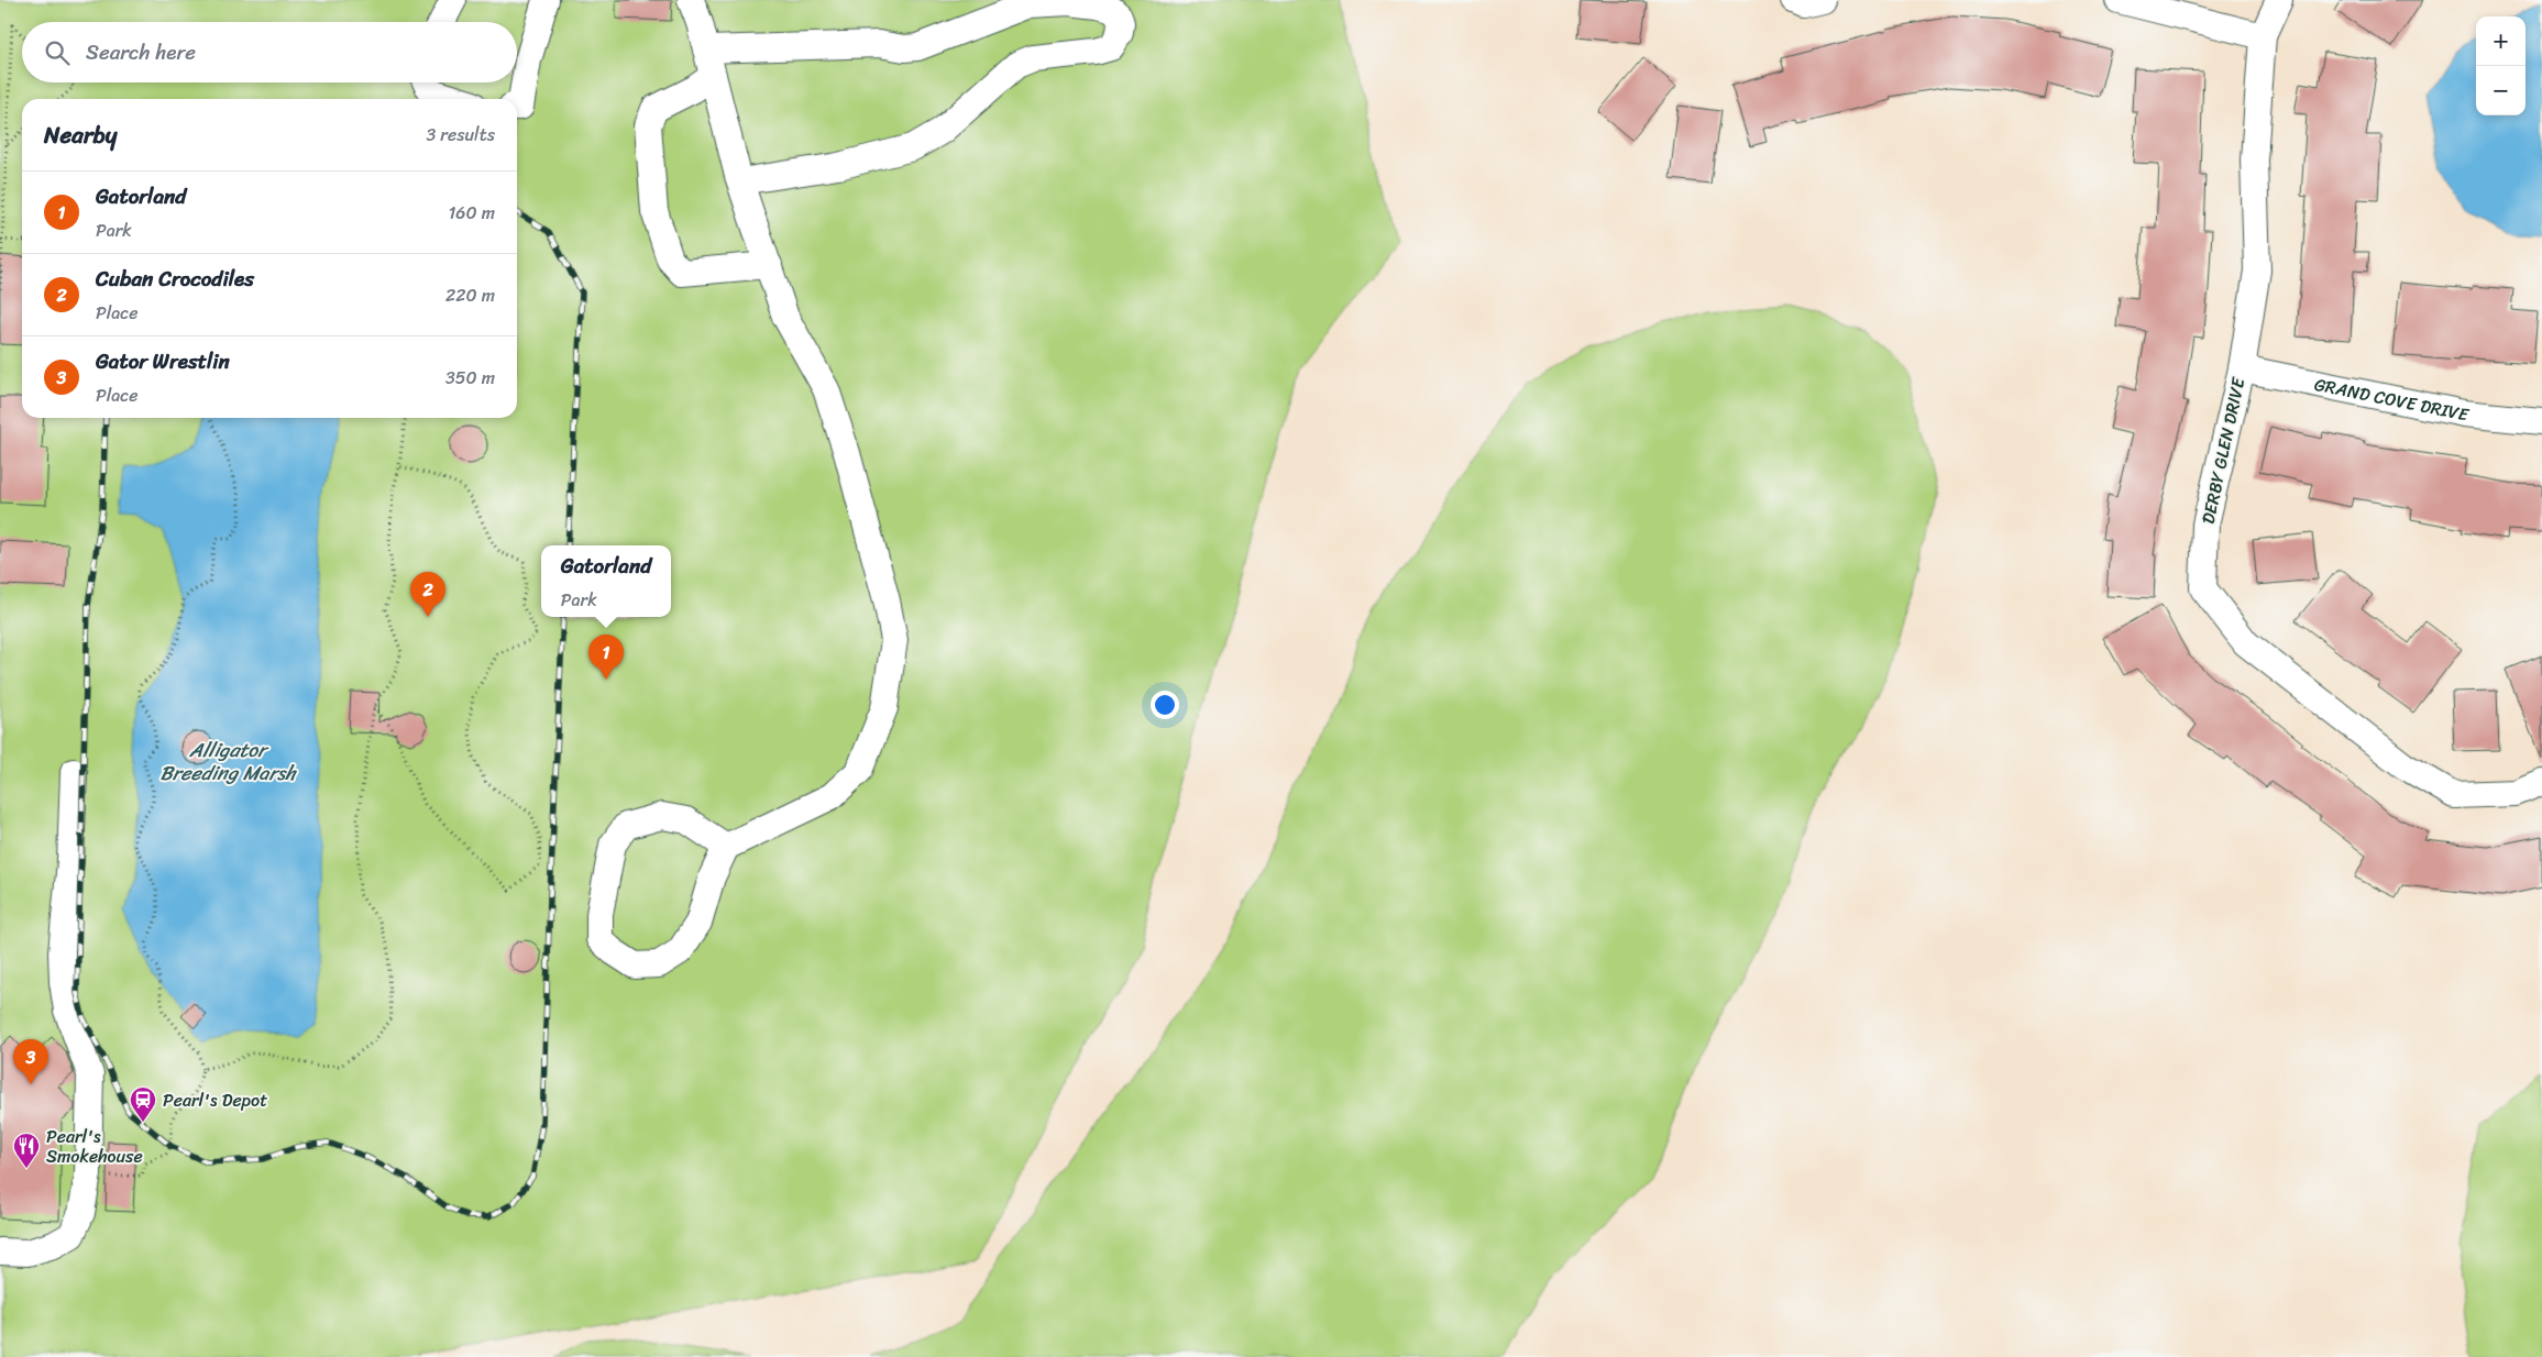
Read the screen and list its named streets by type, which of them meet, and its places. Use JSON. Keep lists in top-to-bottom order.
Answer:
{
  "streets": {
    "street": ["GRAND COVE DRIVE", "DERBY GLEN DRIVE"]
  },
  "crossings": [
    ["GRAND COVE DRIVE", "DERBY GLEN DRIVE"]
  ],
  "water": ["Alligator Breeding Marsh"],
  "places": {
    "station": ["Pearl's Depot"],
    "restaurant": ["Pearl's Smokehouse"]
  },
  "page": {
    "map_buttons": ["+", "−"],
    "search": "Search here",
    "heading": ["Nearby", "3 results"],
    "list": [
      {
        "mark": "1",
        "name": "Gatorland",
        "note": "Park",
        "value": "160 m"
      },
      {
        "mark": "2",
        "name": "Cuban Crocodiles",
        "note": "Place",
        "value": "220 m"
      },
      {
        "mark": "3",
        "name": "Gator Wrestlin",
        "note": "Place",
        "value": "350 m"
      }
    ],
    "popup": ["Gatorland", "Park"],
    "pins": ["2", "1", "3"]
  }
}
